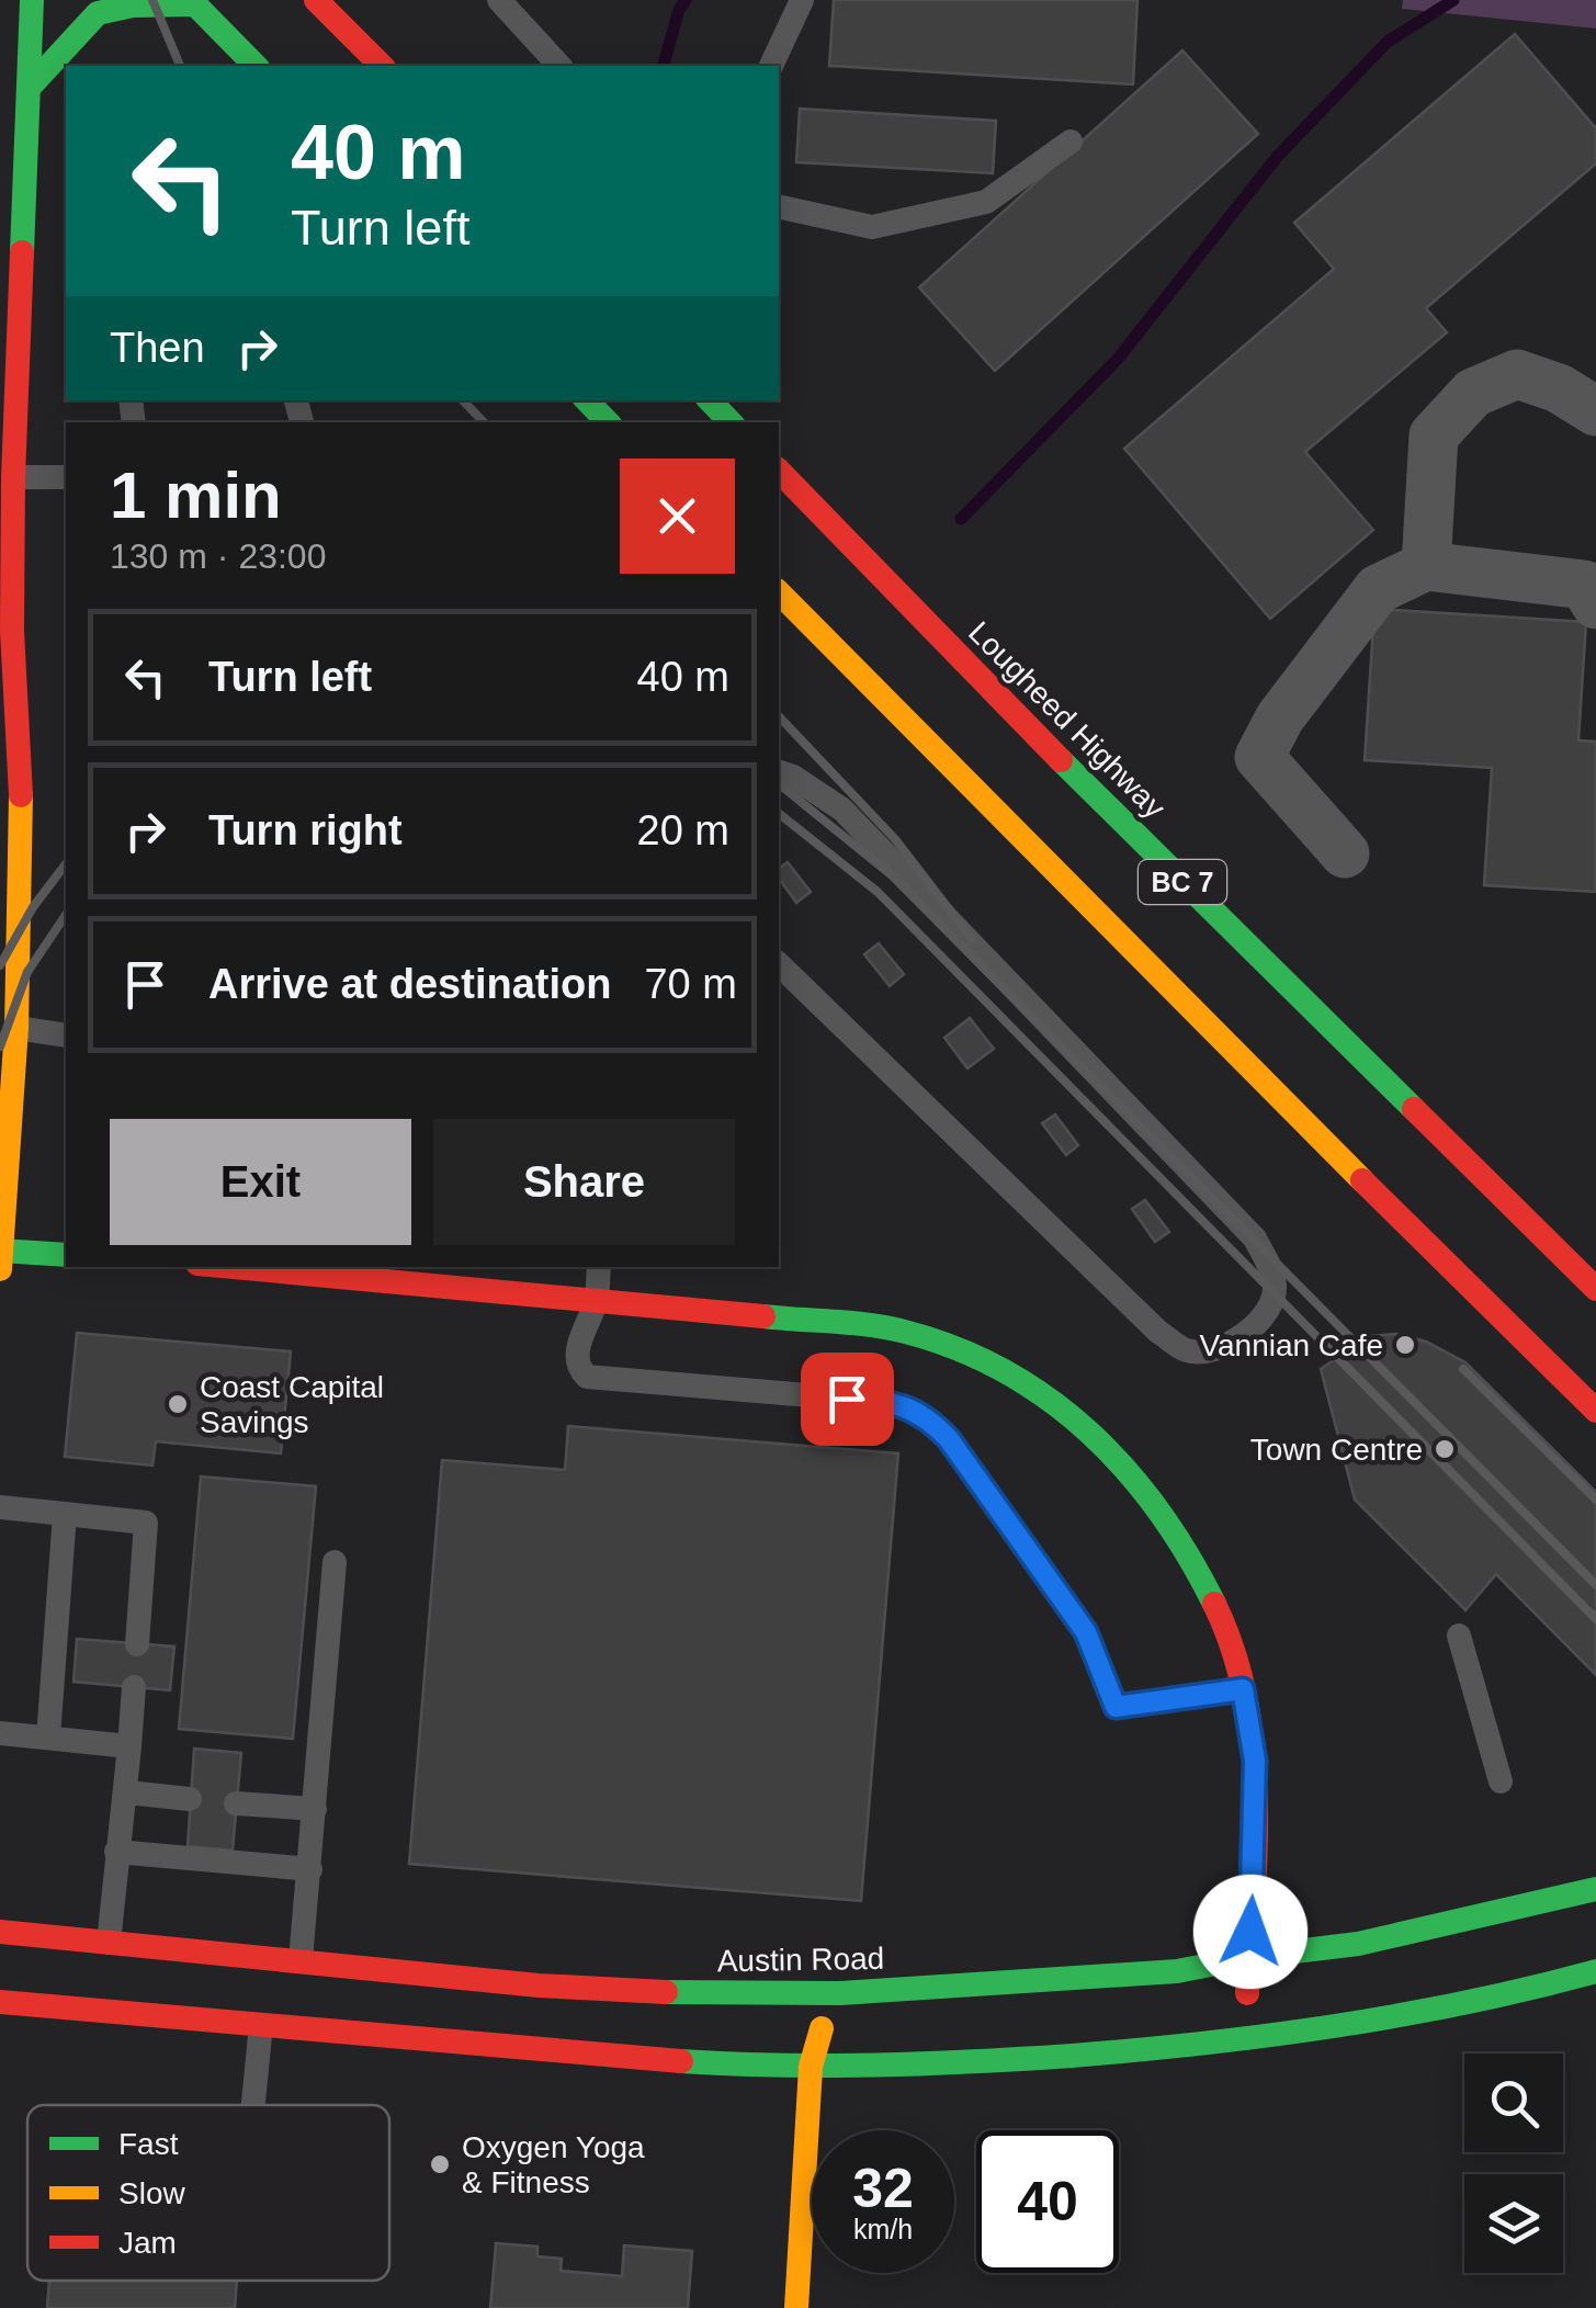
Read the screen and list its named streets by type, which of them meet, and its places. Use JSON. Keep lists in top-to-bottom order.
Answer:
{
  "streets": {
    "main road": ["Lougheed Highway", "BC 7", "Austin Road"]
  },
  "places": [
    "Vannian Cafe",
    "Coast Capital Savings",
    "Town Centre",
    "Oxygen Yoga & Fitness"
  ],
  "legend": ["Fast", "Slow", "Jam"],
  "page": {
    "turn": ["40 m", "Turn left"],
    "then": "Then",
    "heading": ["1 min", "130 m · 23:00"],
    "list": [
      {
        "name": "Turn left",
        "value": "40 m"
      },
      {
        "name": "Turn right",
        "value": "20 m"
      },
      {
        "name": "Arrive at destination",
        "value": "70 m"
      }
    ],
    "buttons": ["Exit", "Share"],
    "speed": "32 km/h",
    "limit": "40"
  }
}
